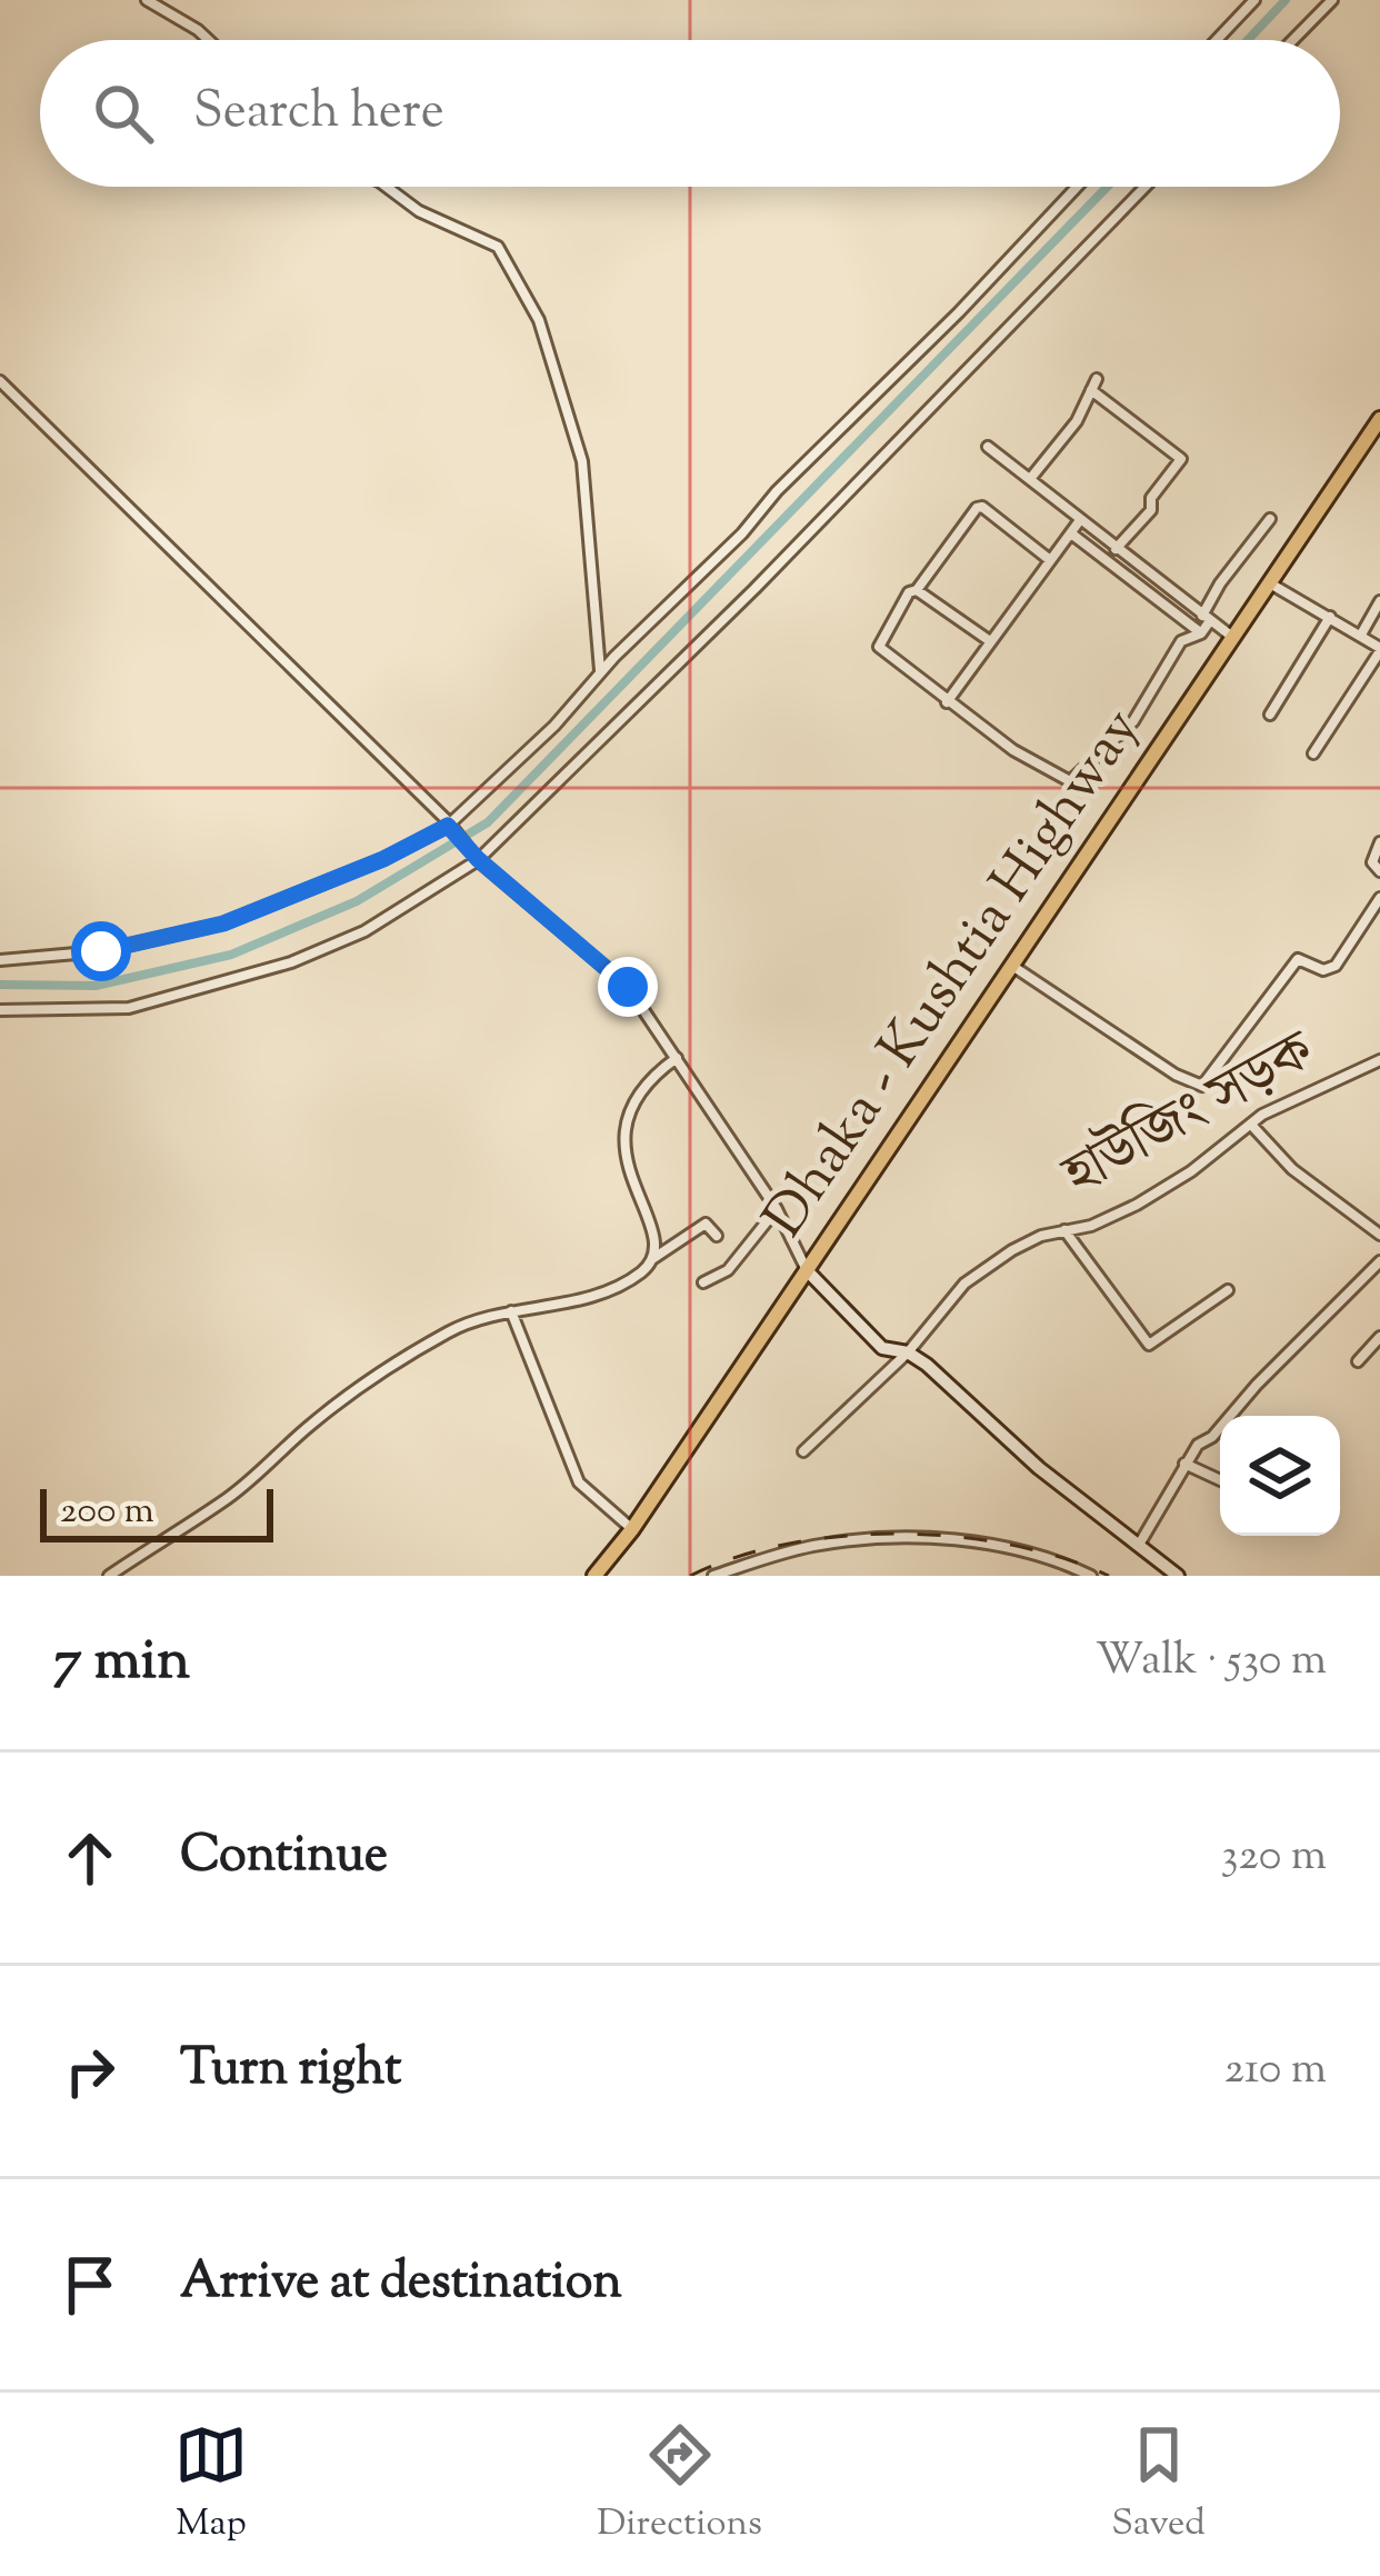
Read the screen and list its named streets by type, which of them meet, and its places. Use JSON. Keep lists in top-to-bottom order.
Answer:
{
  "streets": {
    "main road": ["Dhaka - Kushtia Highway"],
    "street": ["হাউজিং সড়ক"]
  },
  "scale_bar": "200 m",
  "page": {
    "search": "Search here",
    "scale": "200 m",
    "heading": ["7 min", "Walk · 530 m"],
    "list": [
      ["Continue", "320 m"],
      ["Turn right", "210 m"],
      "Arrive at destination"
    ],
    "nav": ["Map", "Directions", "Saved"]
  }
}
